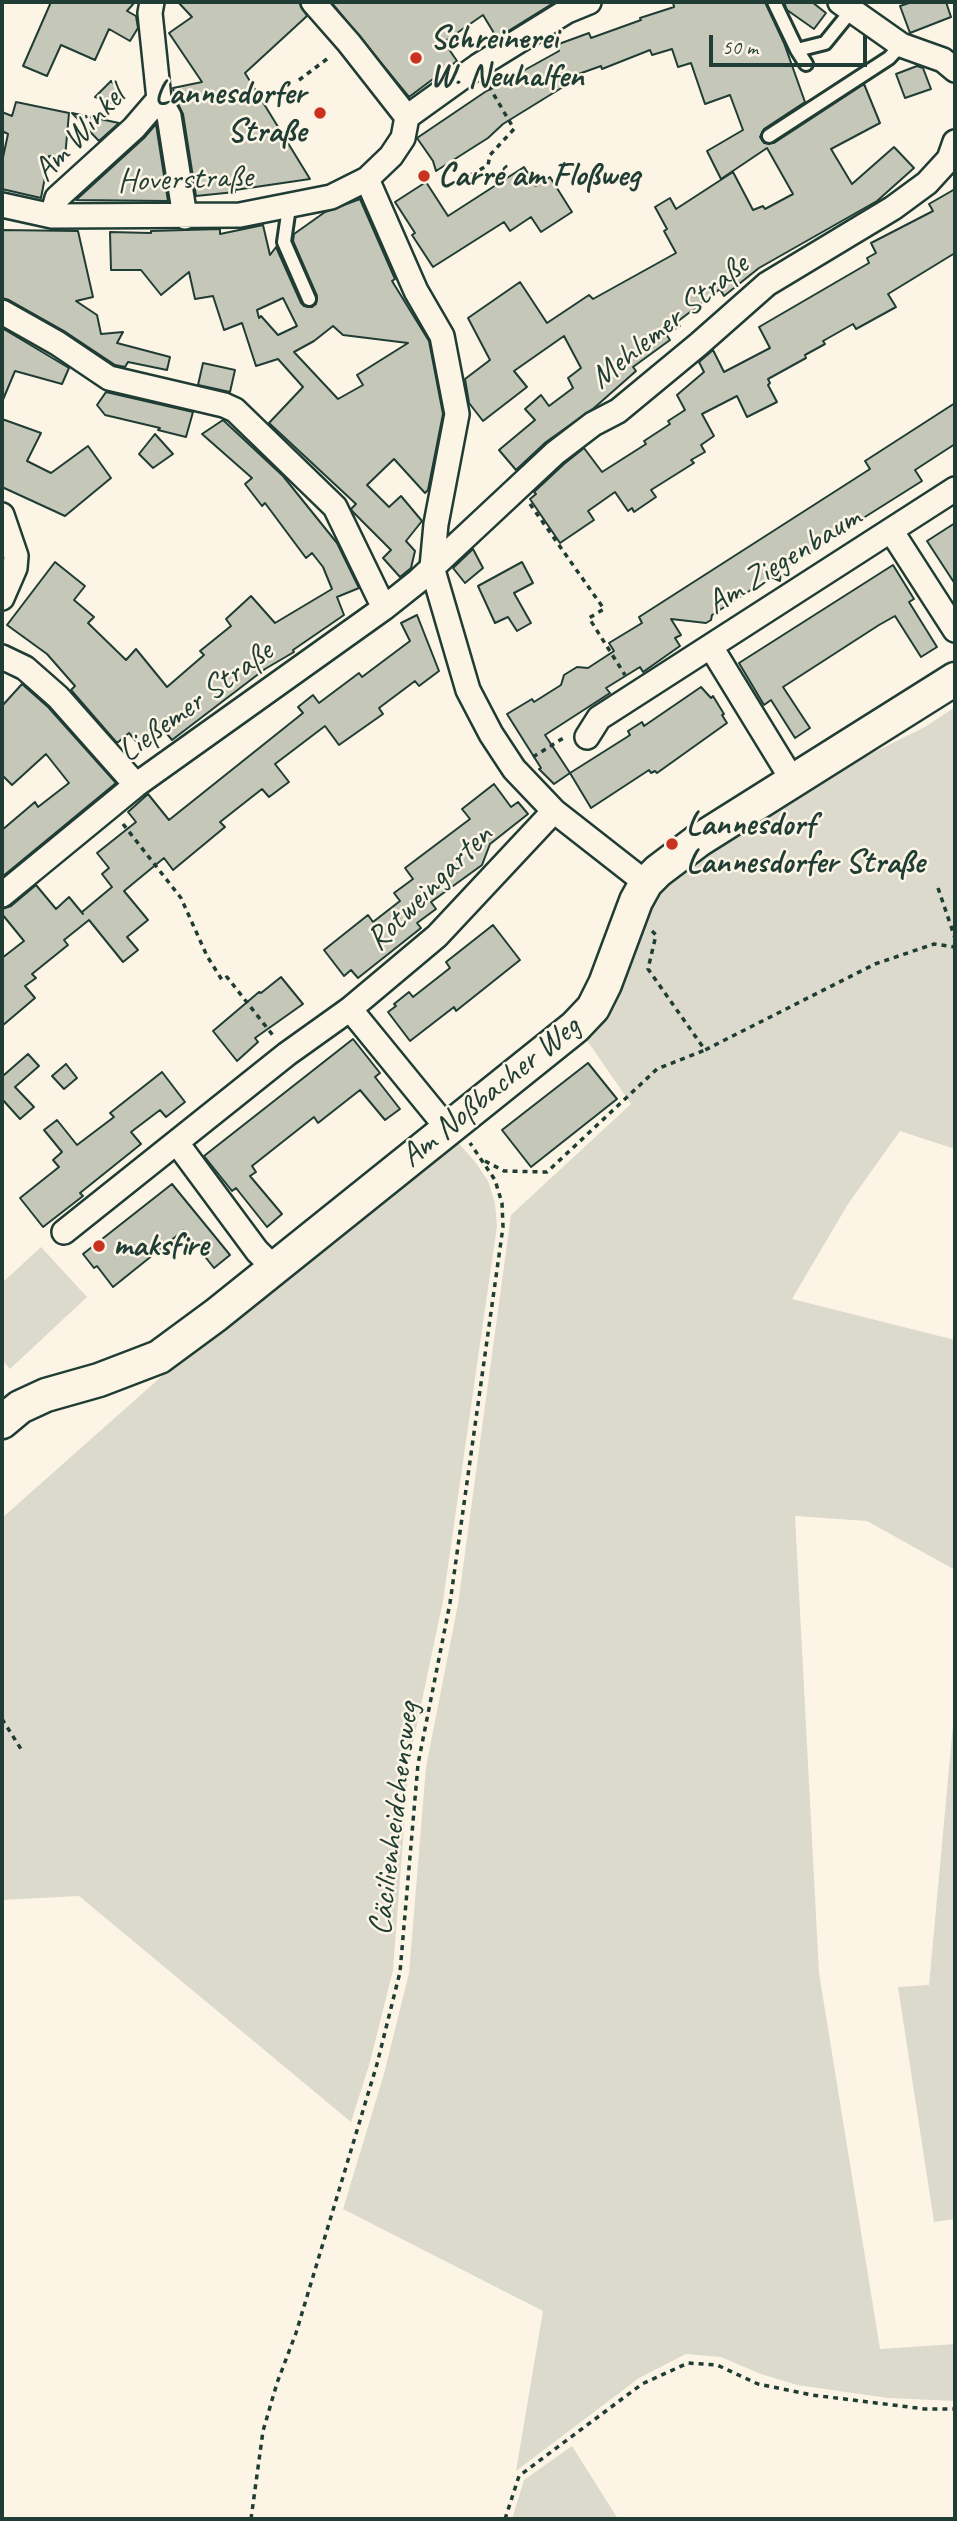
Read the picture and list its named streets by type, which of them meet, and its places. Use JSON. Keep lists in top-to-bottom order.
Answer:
{
  "streets": {
    "street": [
      "Am Winkel",
      "Hoverstraße",
      "Mehlemer Straße",
      "Am Ziegenbaum",
      "Ließemer Straße",
      "Rotweingarten",
      "Am Noßbacher Weg"
    ],
    "path": ["Cäcilienheidchensweg"]
  },
  "crossings": [
    ["Am Winkel", "Hoverstraße"],
    ["Mehlemer Straße", "Ließemer Straße"],
    ["Am Ziegenbaum", "Am Noßbacher Weg"],
    ["Am Noßbacher Weg", "Cäcilienheidchensweg"]
  ],
  "places": [
    "Schreinerei W. Neuhalfen",
    "Lannesdorfer Straße",
    "Carré am Floßweg",
    "Lannesdorf Lannesdorfer Straße",
    "maksfire"
  ],
  "scale_bar": "50 m"
}
